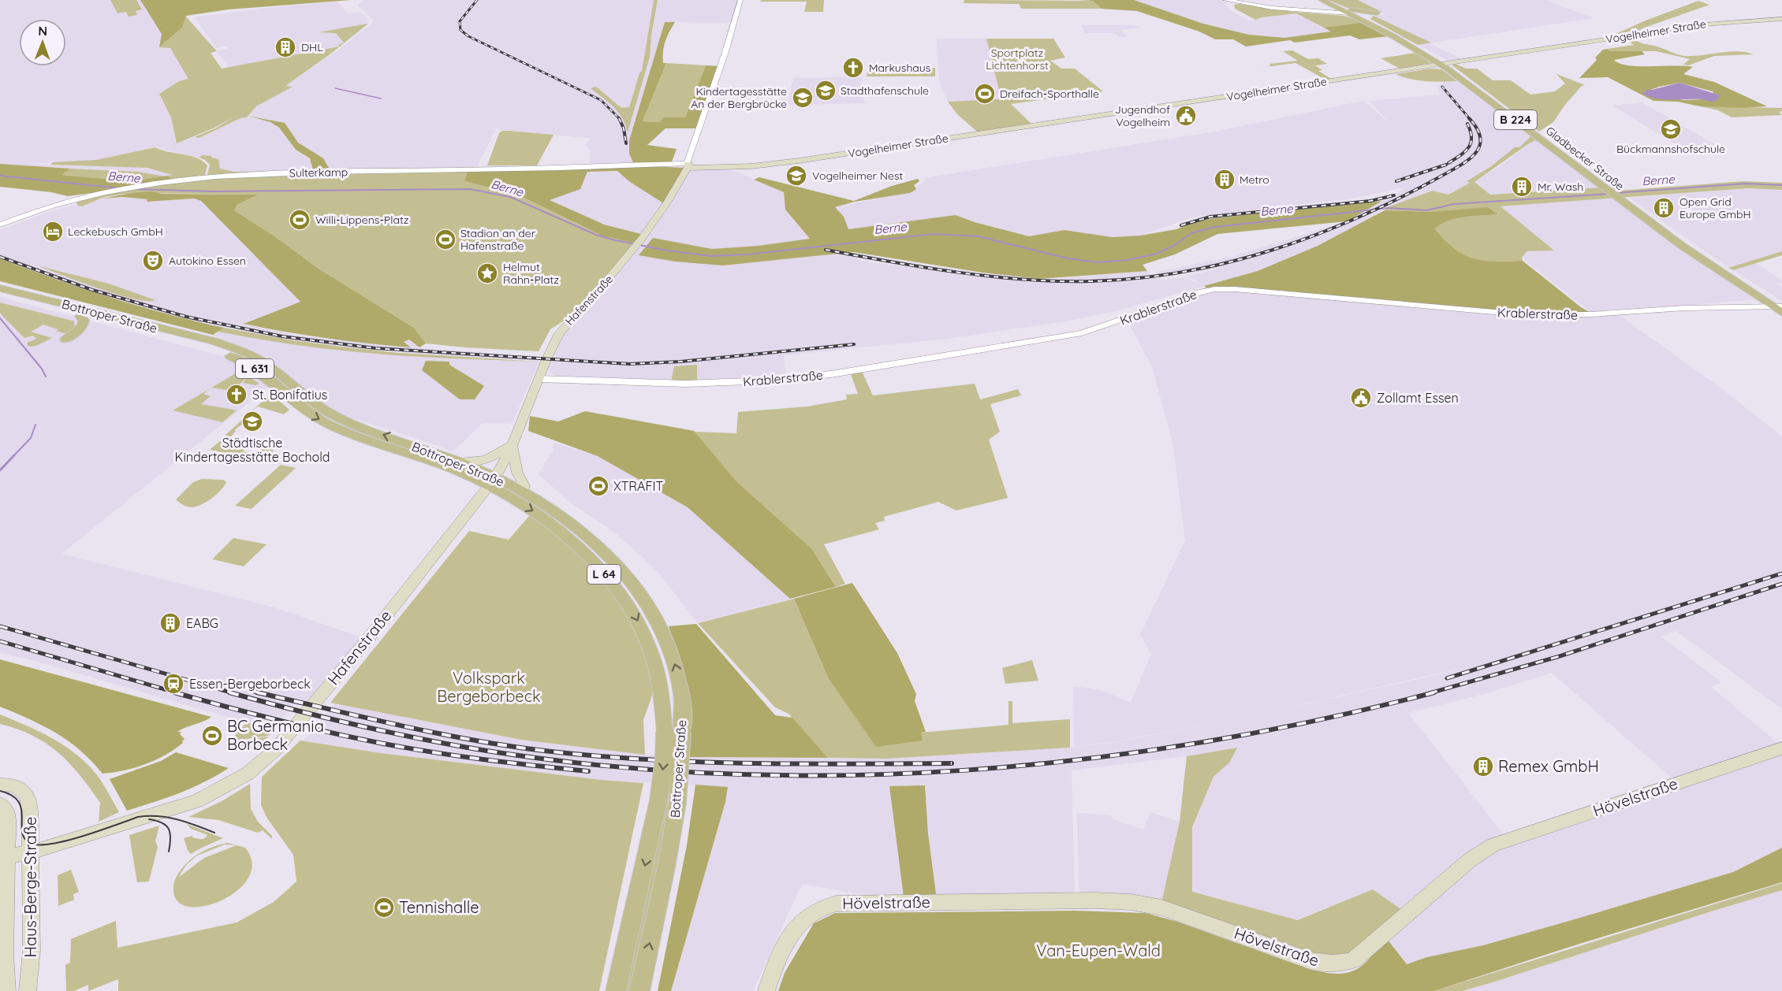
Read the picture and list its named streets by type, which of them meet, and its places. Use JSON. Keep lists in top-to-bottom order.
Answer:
{
  "streets": {
    "main road": [
      "Vogelheimer Straße",
      "B 224",
      "Gladbecker Straße",
      "Hafenstraße",
      "Bottroper Straße",
      "L 631",
      "L 64",
      "Hövelstraße",
      "Haus-Berge-Straße"
    ],
    "street": ["Sulterkamp", "Krablerstraße"]
  },
  "crossings": [
    ["Vogelheimer Straße", "Gladbecker Straße"],
    ["Vogelheimer Straße", "Sulterkamp"],
    ["Vogelheimer Straße", "Hafenstraße"],
    ["Gladbecker Straße", "Krablerstraße"],
    ["Sulterkamp", "Hafenstraße"],
    ["Hafenstraße", "Krablerstraße"],
    ["Hafenstraße", "Bottroper Straße"],
    ["Hafenstraße", "Haus-Berge-Straße"]
  ],
  "water": ["Berne"],
  "parks": ["Sportplatz Lichtenhorst", "Volkspark Bergeborbeck", "Van-Eupen-Wald"],
  "places": {
    "building": [
      "DHL",
      "Metro",
      "Mr. Wash",
      "Open Grid Europe GmbH",
      "EABG",
      "Remex GmbH"
    ],
    "church": ["Markushaus", "St. Bonifatius"],
    "school or university": [
      "Stadthafenschule",
      "Kindertagesstätte An der Bergbrücke",
      "Bückmannshofschule",
      "Vogelheimer Nest",
      "Städtische Kindertagesstätte Bochold"
    ],
    "sports": [
      "Dreifach-Sporthalle",
      "Willi-Lippens-Platz",
      "Stadion an der Hafenstraße",
      "XTRAFIT",
      "BC Germania Borbeck",
      "Tennishalle"
    ],
    "public building": ["Jugendhof Vogelheim", "Zollamt Essen"],
    "hotel": ["Leckebusch GmbH"],
    "theatre": ["Autokino Essen"],
    "place": ["Helmut Rahn-Platz"],
    "station": ["Essen-Bergeborbeck"]
  },
  "north": "top"
}
